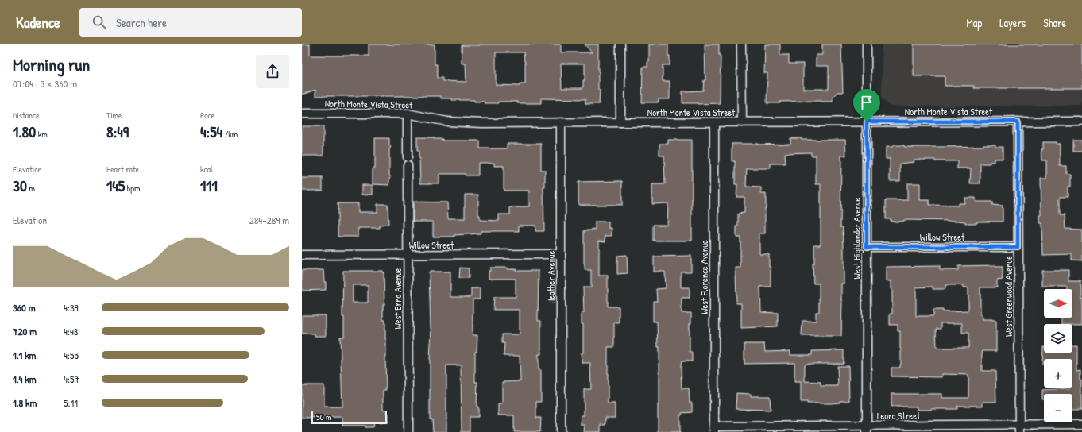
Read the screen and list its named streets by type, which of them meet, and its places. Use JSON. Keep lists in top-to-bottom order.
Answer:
{
  "streets": {
    "street": [
      "North Monte Vista Street",
      "Willow Street",
      "West Highlander Avenue",
      "Heather Avenue",
      "West Florence Avenue",
      "West Greenwood Avenue",
      "West Erna Avenue",
      "Leora Street"
    ]
  },
  "crossings": [
    ["North Monte Vista Street", "West Highlander Avenue"],
    ["North Monte Vista Street", "Heather Avenue"],
    ["North Monte Vista Street", "West Florence Avenue"],
    ["North Monte Vista Street", "West Greenwood Avenue"],
    ["North Monte Vista Street", "West Erna Avenue"],
    ["Willow Street", "West Highlander Avenue"],
    ["Willow Street", "Heather Avenue"],
    ["Willow Street", "West Greenwood Avenue"],
    ["Willow Street", "West Erna Avenue"],
    ["West Highlander Avenue", "Leora Street"],
    ["West Florence Avenue", "Leora Street"],
    ["West Greenwood Avenue", "Leora Street"]
  ],
  "scale_bar": "50 m",
  "north": "right",
  "page": {
    "header": "Kadence",
    "search": "Search here",
    "nav": ["Map", "Layers", "Share"],
    "heading": ["Morning run", "07:04 · 5 × 360 m"],
    "stats": [
      ["Distance", "1.80 km"],
      ["Time", "8:49"],
      ["Pace", "4:54 /km"],
      ["Elevation", "30 m"],
      ["Heart rate", "145 bpm"],
      ["kcal", "111"]
    ],
    "chart": ["Elevation", "284–289 m"],
    "map_buttons": ["+", "−"],
    "list": [
      {
        "name": "360 m",
        "note": "4:39"
      },
      {
        "name": "720 m",
        "note": "4:48"
      },
      {
        "name": "1.1 km",
        "note": "4:55"
      },
      {
        "name": "1.4 km",
        "note": "4:57"
      },
      {
        "name": "1.8 km",
        "note": "5:11"
      }
    ],
    "scale": "50 m"
  }
}
